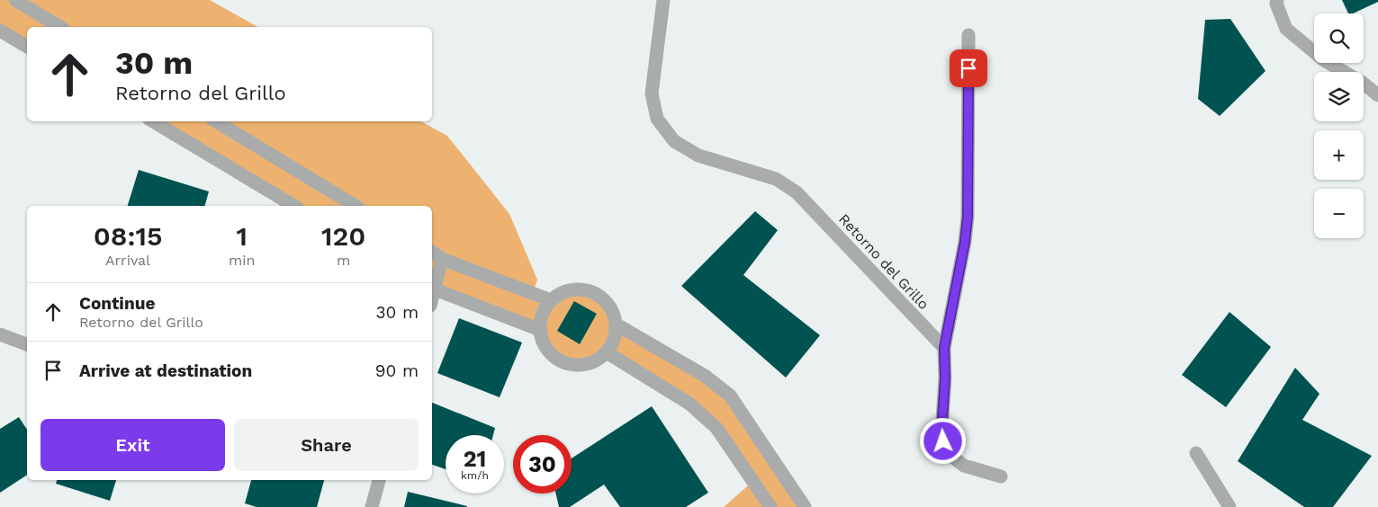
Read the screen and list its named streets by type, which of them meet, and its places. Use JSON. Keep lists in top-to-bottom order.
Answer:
{
  "streets": {
    "street": ["Retorno del Grillo"]
  },
  "page": {
    "map_buttons": ["+", "−"],
    "turn": ["30 m", "Retorno del Grillo"],
    "eta": [
      "08:15",
      "Arrival",
      "1",
      "min",
      "120",
      "m"
    ],
    "list": [
      {
        "name": "Continue",
        "note": "Retorno del Grillo",
        "value": "30 m"
      },
      {
        "name": "Arrive at destination",
        "value": "90 m"
      }
    ],
    "buttons": ["Exit", "Share"],
    "speed": "21 km/h",
    "limit": "30"
  }
}
